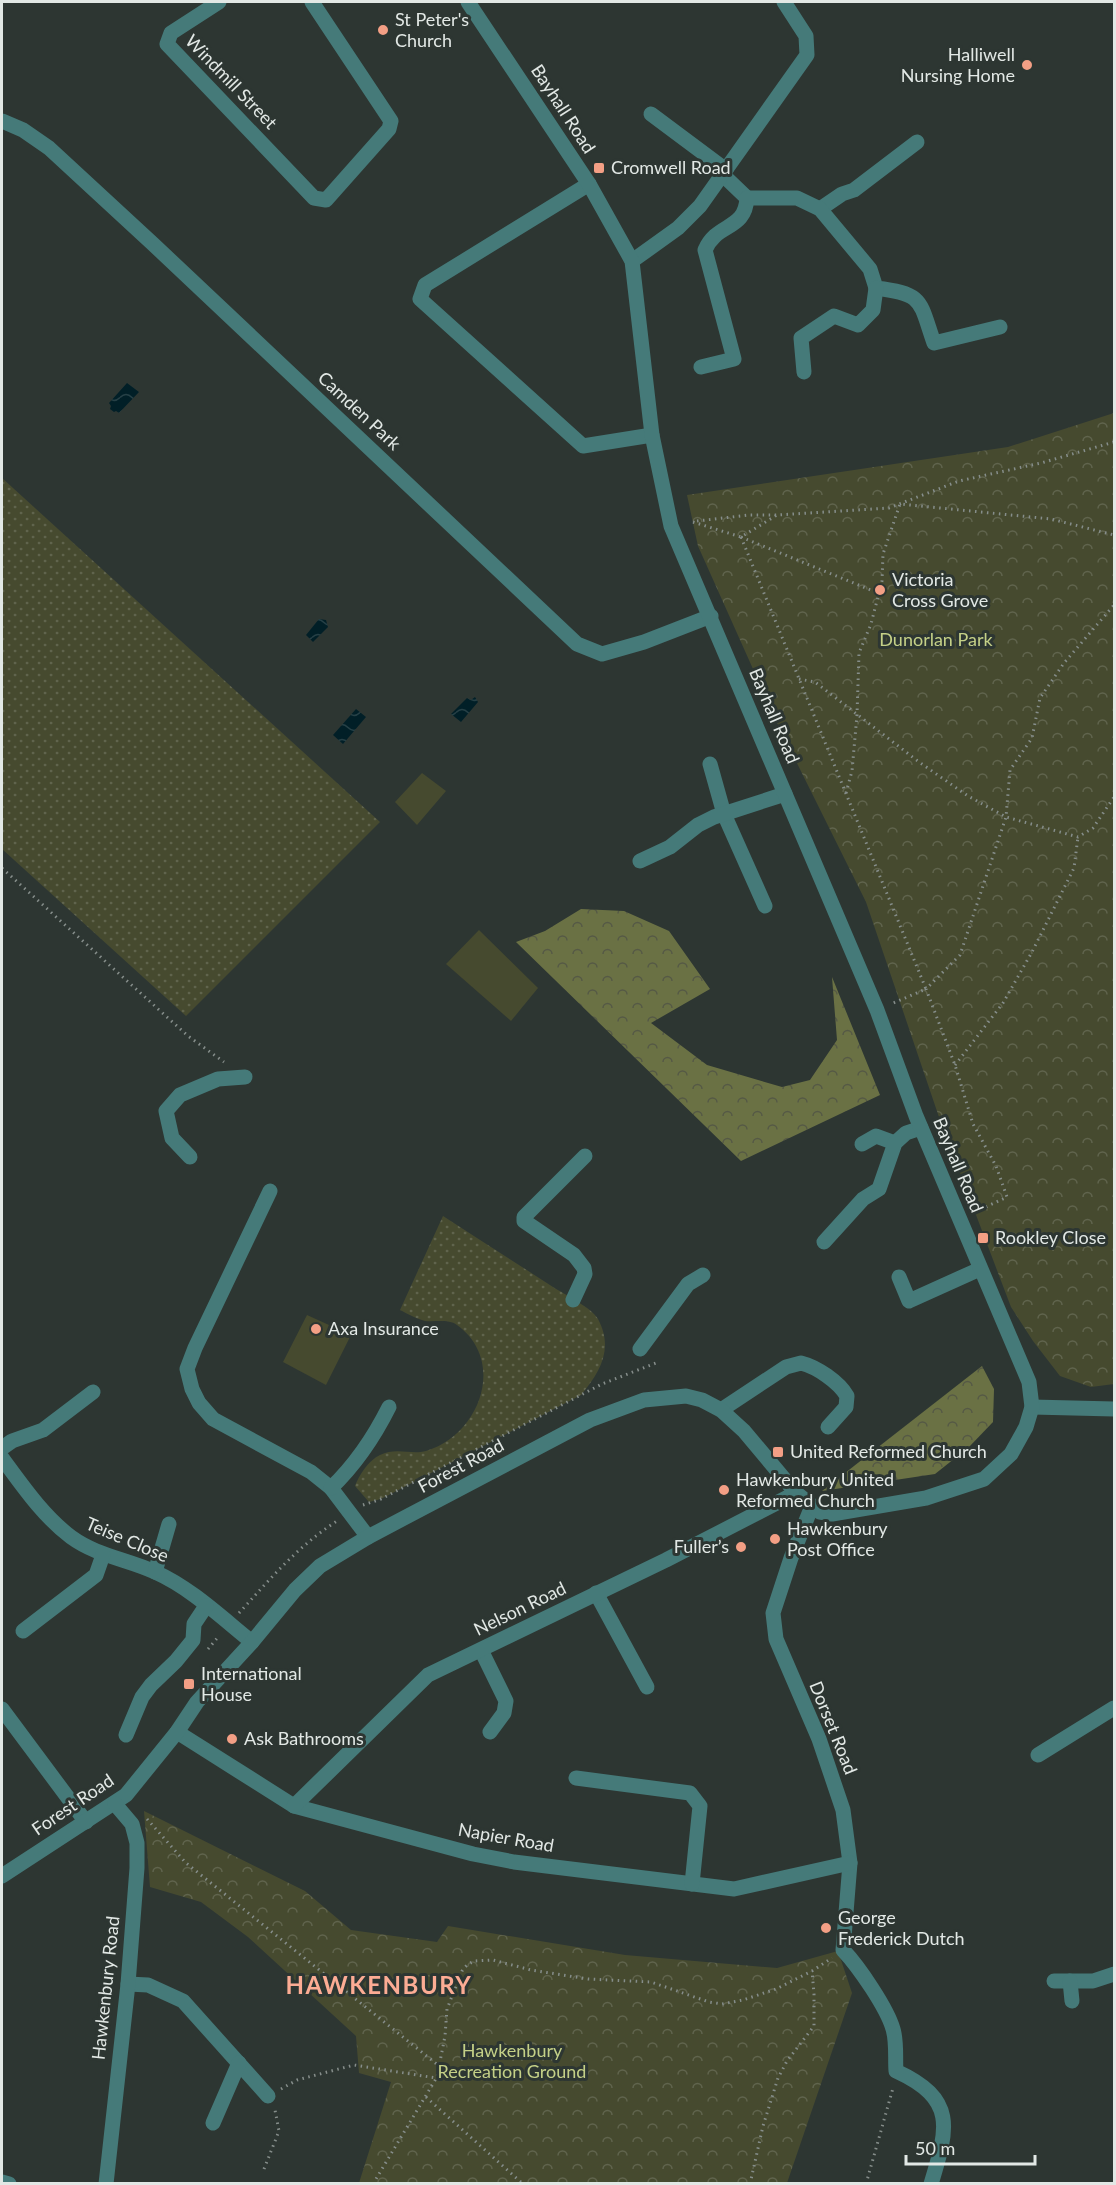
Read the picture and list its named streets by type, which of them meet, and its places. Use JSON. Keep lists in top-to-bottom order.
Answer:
{
  "streets": {
    "street": [
      "Windmill Street",
      "Bayhall Road",
      "Camden Park",
      "Forest Road",
      "Teise Close",
      "Nelson Road",
      "Dorset Road",
      "Napier Road",
      "Hawkenbury Road"
    ]
  },
  "crossings": [
    ["Bayhall Road", "Camden Park"],
    ["Bayhall Road", "Forest Road"],
    ["Forest Road", "Teise Close"],
    ["Forest Road", "Nelson Road"],
    ["Forest Road", "Dorset Road"],
    ["Forest Road", "Napier Road"],
    ["Forest Road", "Hawkenbury Road"],
    ["Nelson Road", "Napier Road"],
    ["Dorset Road", "Napier Road"]
  ],
  "districts": ["HAWKENBURY"],
  "parks": ["Dunorlan Park", "Hawkenbury Recreation Ground"],
  "places": {
    "other": [
      "St Peter's Church",
      "Halliwell Nursing Home",
      "Victoria Cross Grove",
      "Axa Insurance",
      "Hawkenbury United Reformed Church",
      "Hawkenbury Post Office",
      "Fuller’s",
      "Ask Bathrooms",
      "George Frederick Dutch"
    ],
    "transit": [
      "Cromwell Road",
      "Rookley Close",
      "United Reformed Church",
      "International House"
    ]
  },
  "scale_bar": "50 m"
}
